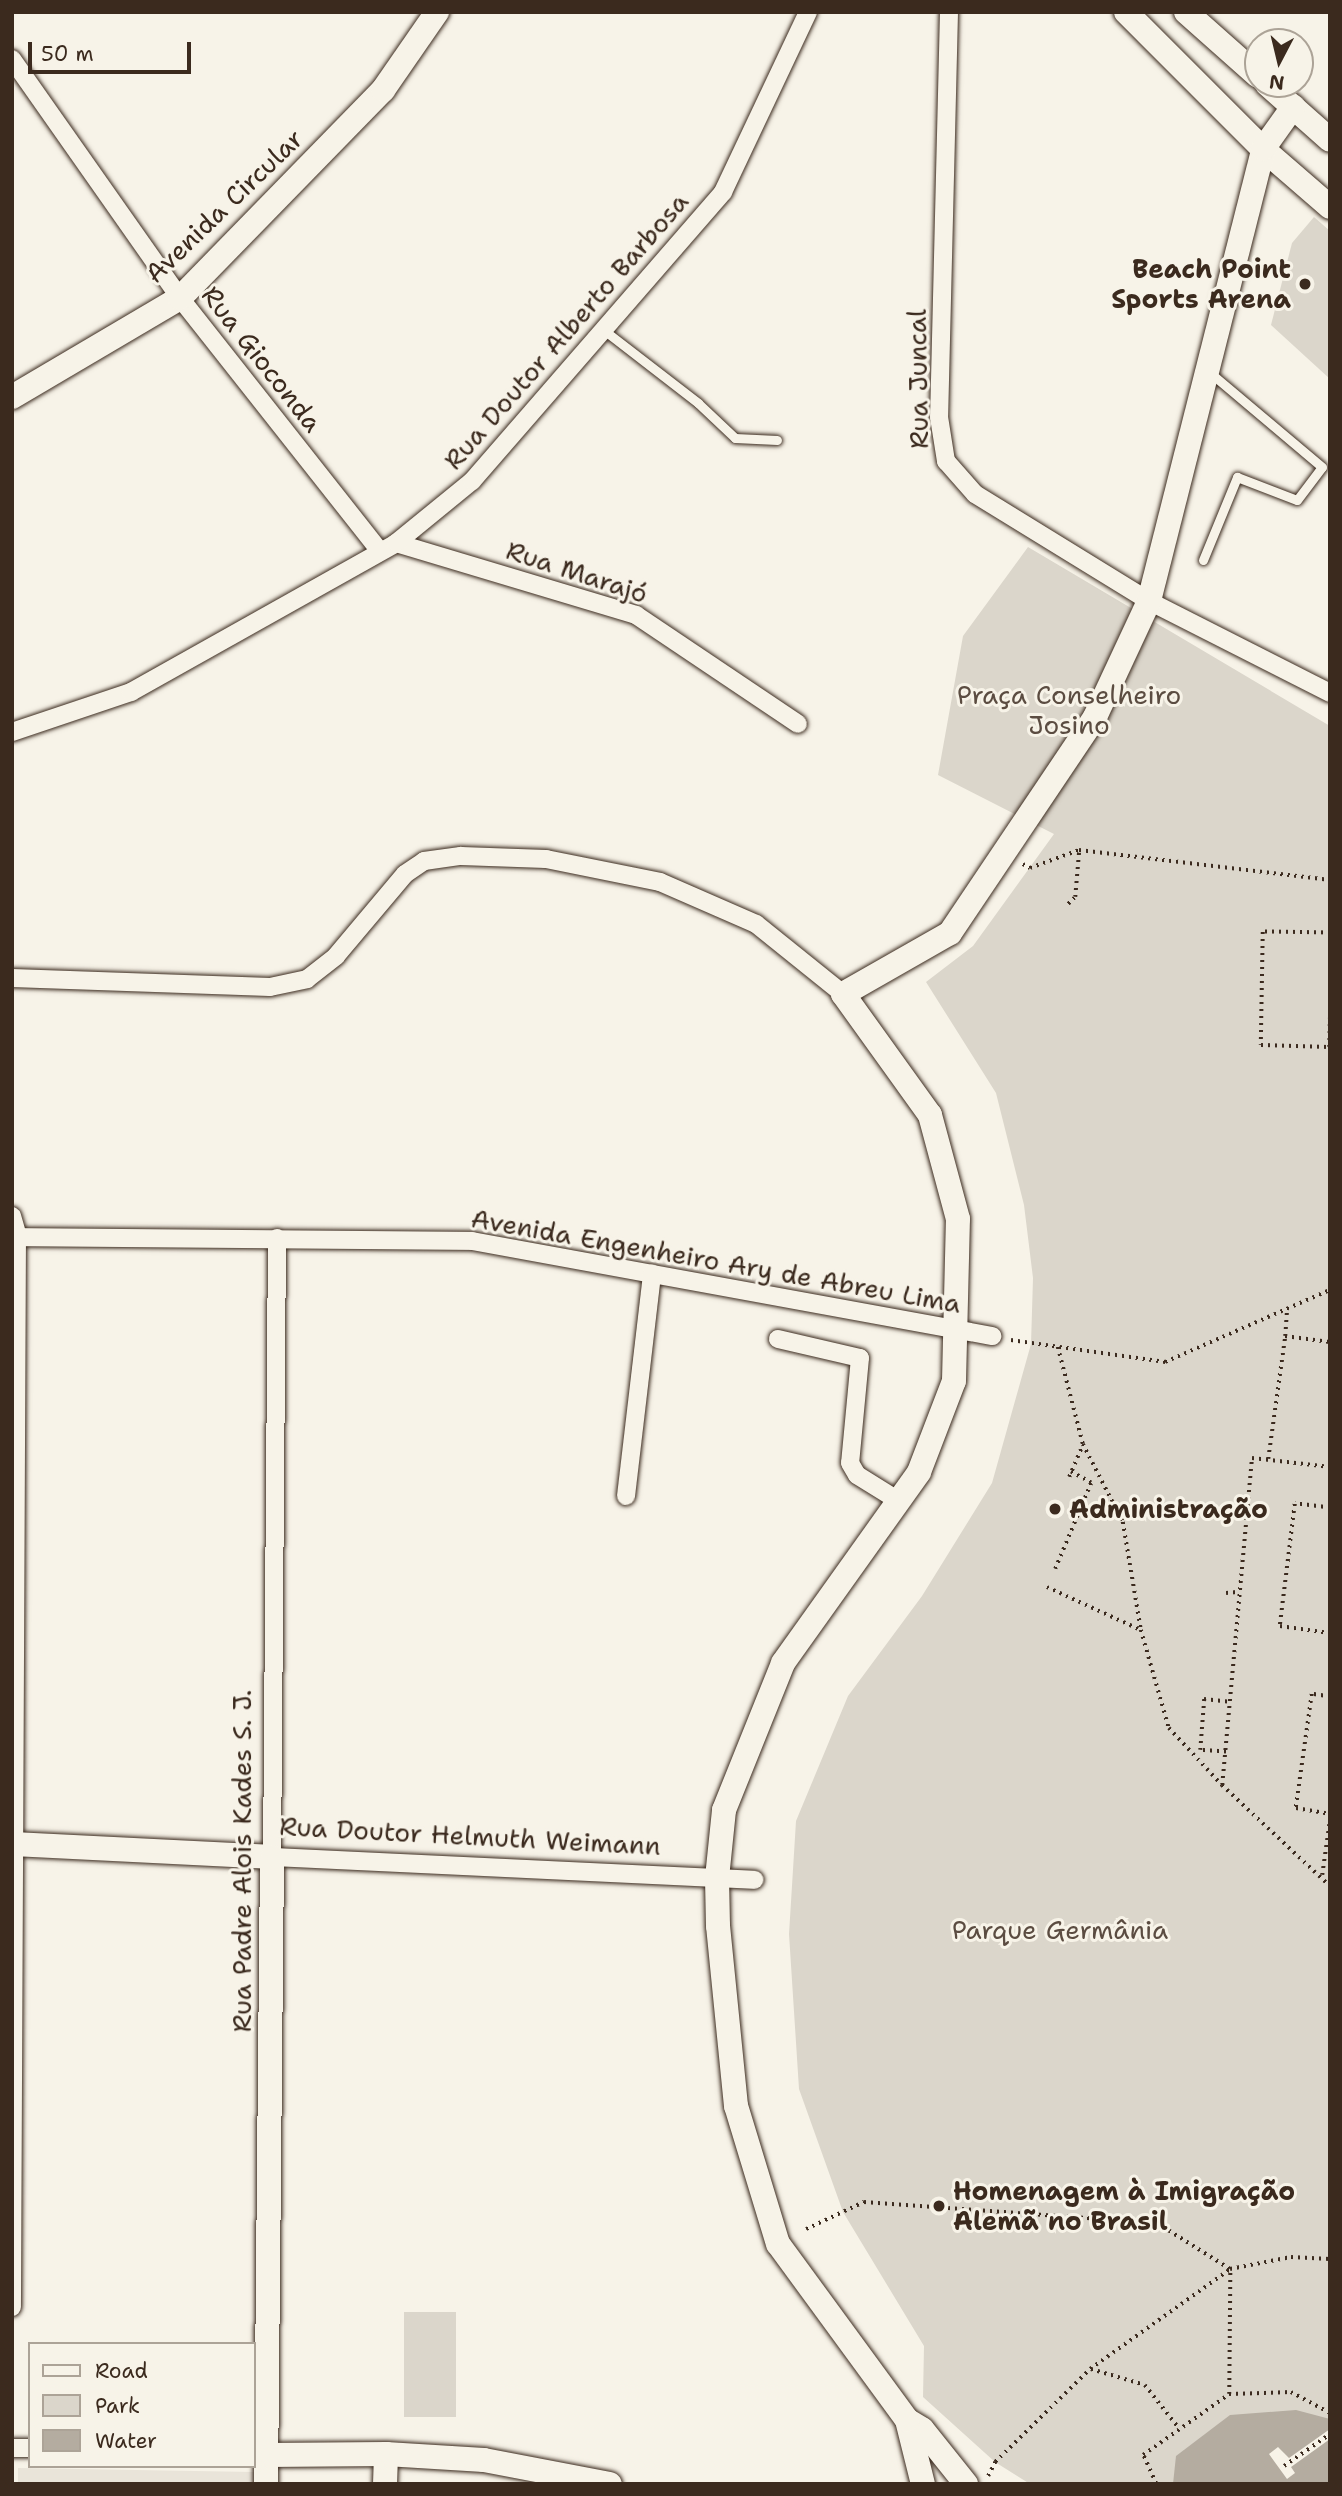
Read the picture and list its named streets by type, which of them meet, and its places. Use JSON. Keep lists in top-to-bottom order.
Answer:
{
  "streets": {
    "street": [
      "Avenida Circular",
      "Rua Doutor Alberto Barbosa",
      "Rua Gioconda",
      "Rua Juncal",
      "Rua Marajó",
      "Avenida Engenheiro Ary de Abreu Lima",
      "Rua Doutor Helmuth Weimann",
      "Rua Padre Alois Kades S. J."
    ]
  },
  "crossings": [
    ["Avenida Circular", "Rua Gioconda"],
    ["Rua Doutor Alberto Barbosa", "Rua Gioconda"],
    ["Rua Doutor Alberto Barbosa", "Rua Marajó"],
    ["Rua Gioconda", "Rua Marajó"],
    ["Avenida Engenheiro Ary de Abreu Lima", "Rua Padre Alois Kades S. J."],
    ["Rua Doutor Helmuth Weimann", "Rua Padre Alois Kades S. J."]
  ],
  "parks": ["Praça Conselheiro Josino", "Parque Germânia"],
  "places": ["Beach Point Sports Arena", "Administração", "Homenagem à Imigração Alemã no Brasil"],
  "legend": ["Road", "Park", "Water"],
  "scale_bar": "50 m",
  "north": "bottom"
}
